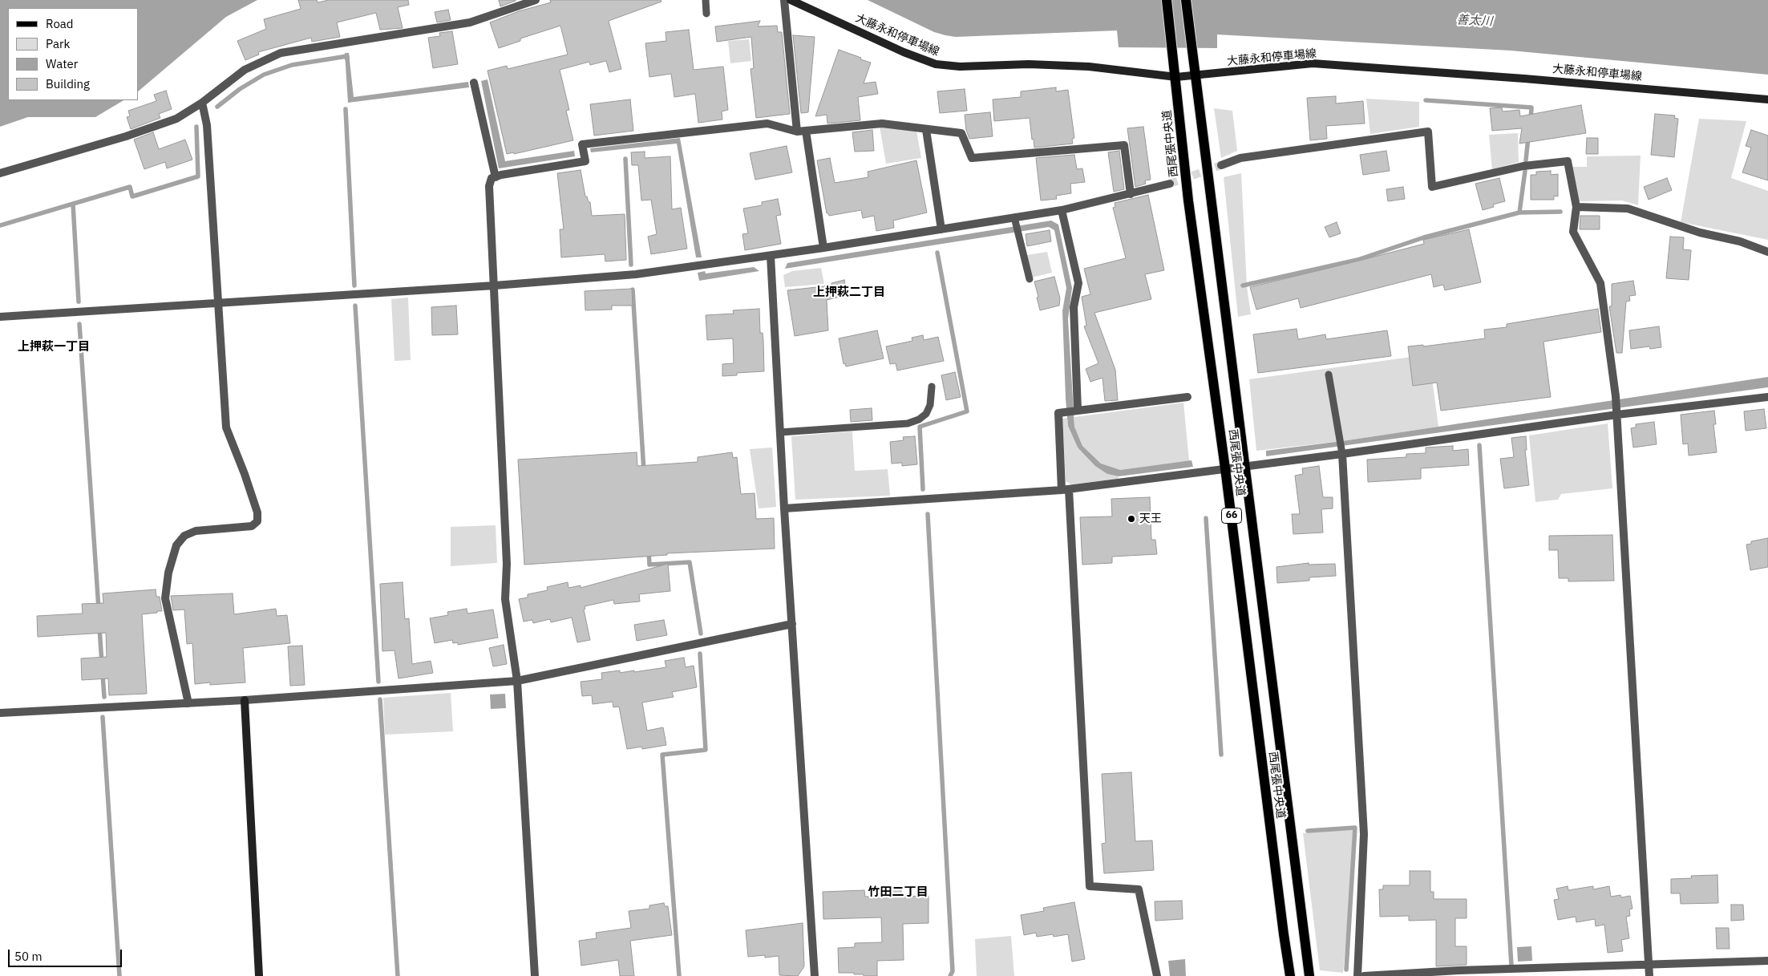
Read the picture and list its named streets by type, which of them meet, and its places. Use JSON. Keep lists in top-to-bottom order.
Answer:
{
  "streets": {
    "main road": ["大藤永和停車場線", "西尾張中央道", "66"]
  },
  "crossings": [
    ["大藤永和停車場線", "西尾張中央道"]
  ],
  "districts": ["上押萩二丁目", "上押萩一丁目", "竹田二丁目"],
  "water": ["善太川"],
  "places": ["天王"],
  "legend": [
    "Road",
    "Park",
    "Water",
    "Building"
  ],
  "scale_bar": "50 m"
}
